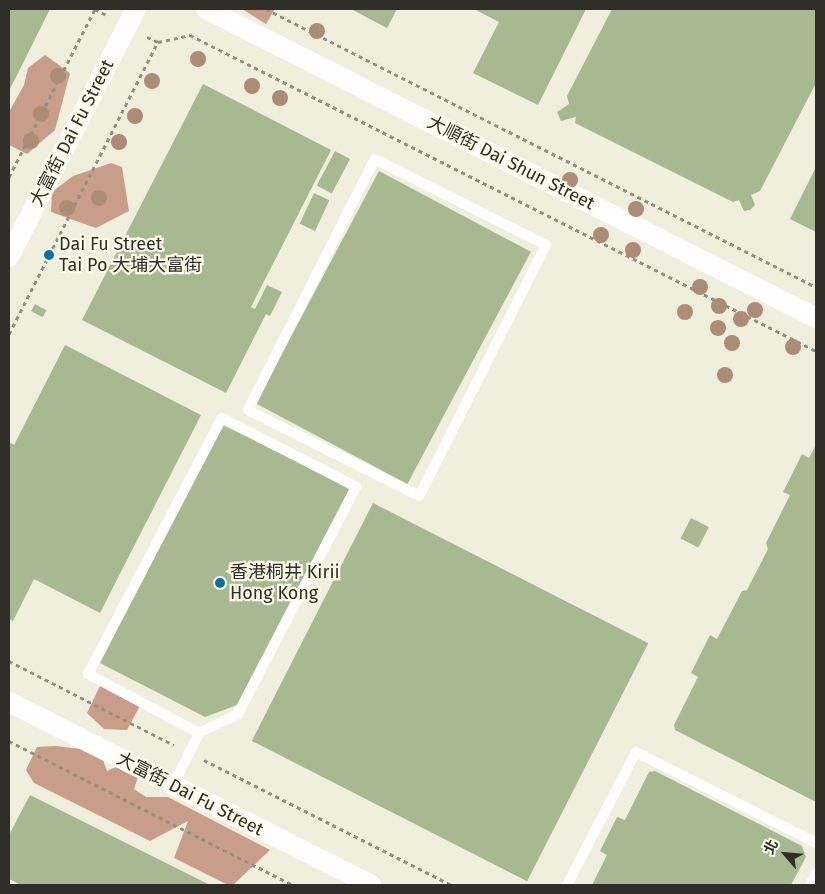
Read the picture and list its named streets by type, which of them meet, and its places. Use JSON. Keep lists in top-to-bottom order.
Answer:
{
  "streets": {
    "street": ["大富街 Dai Fu Street", "大順街 Dai Shun Street"]
  },
  "places": ["Dai Fu Street Tai Po 大埔大富街", "香港桐井 Kirii Hong Kong"],
  "north": "top left"
}
